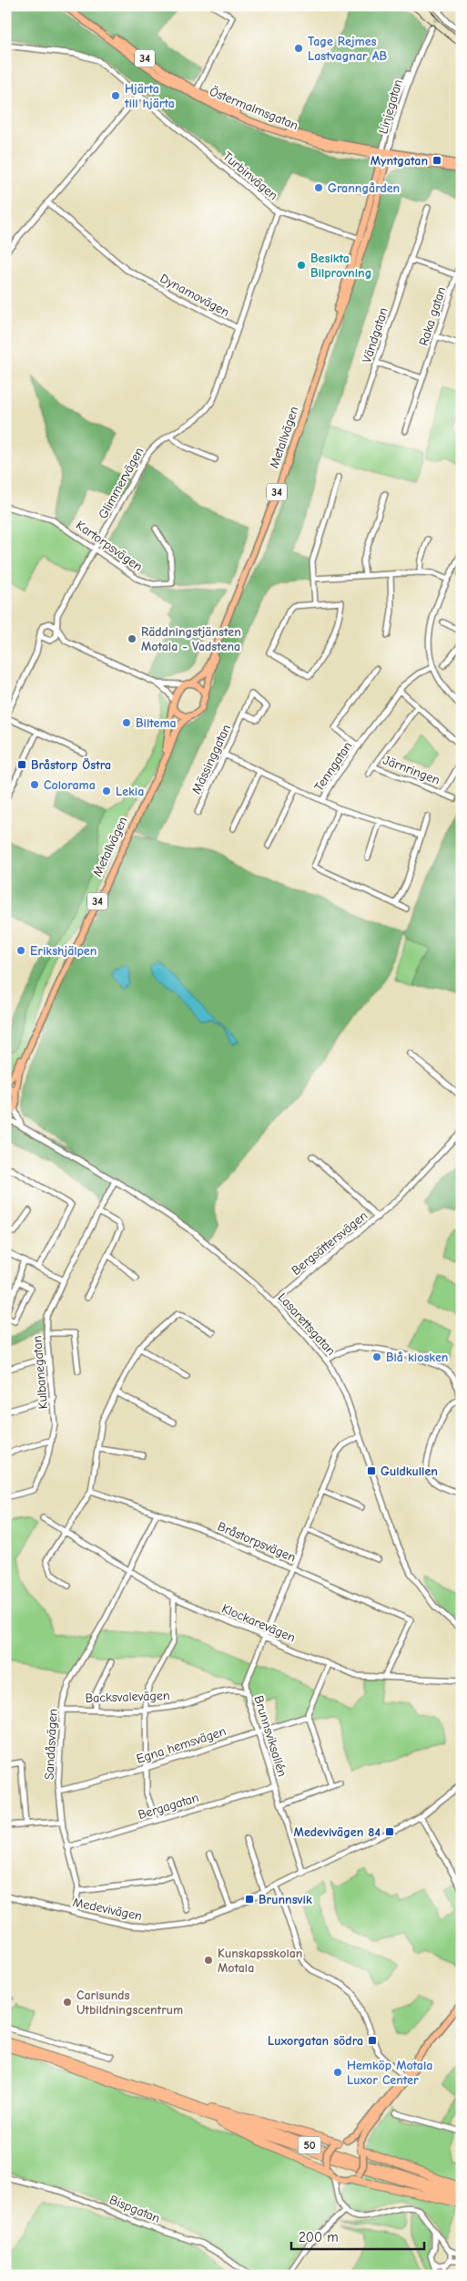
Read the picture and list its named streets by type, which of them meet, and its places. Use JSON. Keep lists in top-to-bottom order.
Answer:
{
  "streets": {
    "highway": ["50"],
    "main road": ["34", "Östermalmsgatan", "Metallvägen"],
    "street": [
      "Linjegatan",
      "Turbinvägen",
      "Dynamovägen",
      "Raka gatan",
      "Vändgatan",
      "Glimmervägen",
      "Kartorpsvägen",
      "Mässinggatan",
      "Tenngatan",
      "Järnringen",
      "Bergsättersvägen",
      "Lasarettsgatan",
      "Kulbanegatan",
      "Bråstorpsvägen",
      "Klockarevägen",
      "Backsvalevägen",
      "Brunnsviksallén",
      "Sandåsvägen",
      "Egna hemsvägen",
      "Bergagatan",
      "Medevivägen",
      "Bispgatan"
    ]
  },
  "crossings": [
    ["34", "Metallvägen"],
    ["Linjegatan", "Östermalmsgatan"],
    ["Linjegatan", "Metallvägen"],
    ["Östermalmsgatan", "Metallvägen"],
    ["Turbinvägen", "Dynamovägen"],
    ["Turbinvägen", "Metallvägen"],
    ["Dynamovägen", "Glimmervägen"],
    ["Glimmervägen", "Kartorpsvägen"],
    ["Mässinggatan", "Tenngatan"],
    ["Bergsättersvägen", "Lasarettsgatan"],
    ["Lasarettsgatan", "Kulbanegatan"],
    ["Lasarettsgatan", "Brunnsviksallén"],
    ["Bråstorpsvägen", "Klockarevägen"],
    ["Bråstorpsvägen", "Brunnsviksallén"],
    ["Bråstorpsvägen", "Sandåsvägen"],
    ["Klockarevägen", "Brunnsviksallén"],
    ["Klockarevägen", "Sandåsvägen"],
    ["Backsvalevägen", "Brunnsviksallén"],
    ["Backsvalevägen", "Sandåsvägen"],
    ["Brunnsviksallén", "Egna hemsvägen"],
    ["Brunnsviksallén", "Bergagatan"],
    ["Brunnsviksallén", "Medevivägen"],
    ["Sandåsvägen", "Egna hemsvägen"],
    ["Sandåsvägen", "Bergagatan"],
    ["Sandåsvägen", "Medevivägen"]
  ],
  "places": {
    "other": [
      "Tage Rejmes Lastvagnar AB",
      "Hjärta till hjärta",
      "Granngården",
      "Besikta Bilprovning",
      "Räddningstjänsten Motala - Vadstena",
      "Biltema",
      "Colorama",
      "Lekia",
      "Erikshjälpen",
      "Blå kiosken",
      "Kunskapsskolan Motala",
      "Carlsunds Utbildningscentrum",
      "Hemköp Motala Luxor Center"
    ],
    "transit": [
      "Myntgatan",
      "Bråstorp Östra",
      "Guldkullen",
      "Medevivägen 84",
      "Brunnsvik",
      "Luxorgatan södra"
    ]
  },
  "scale_bar": "200 m"
}
